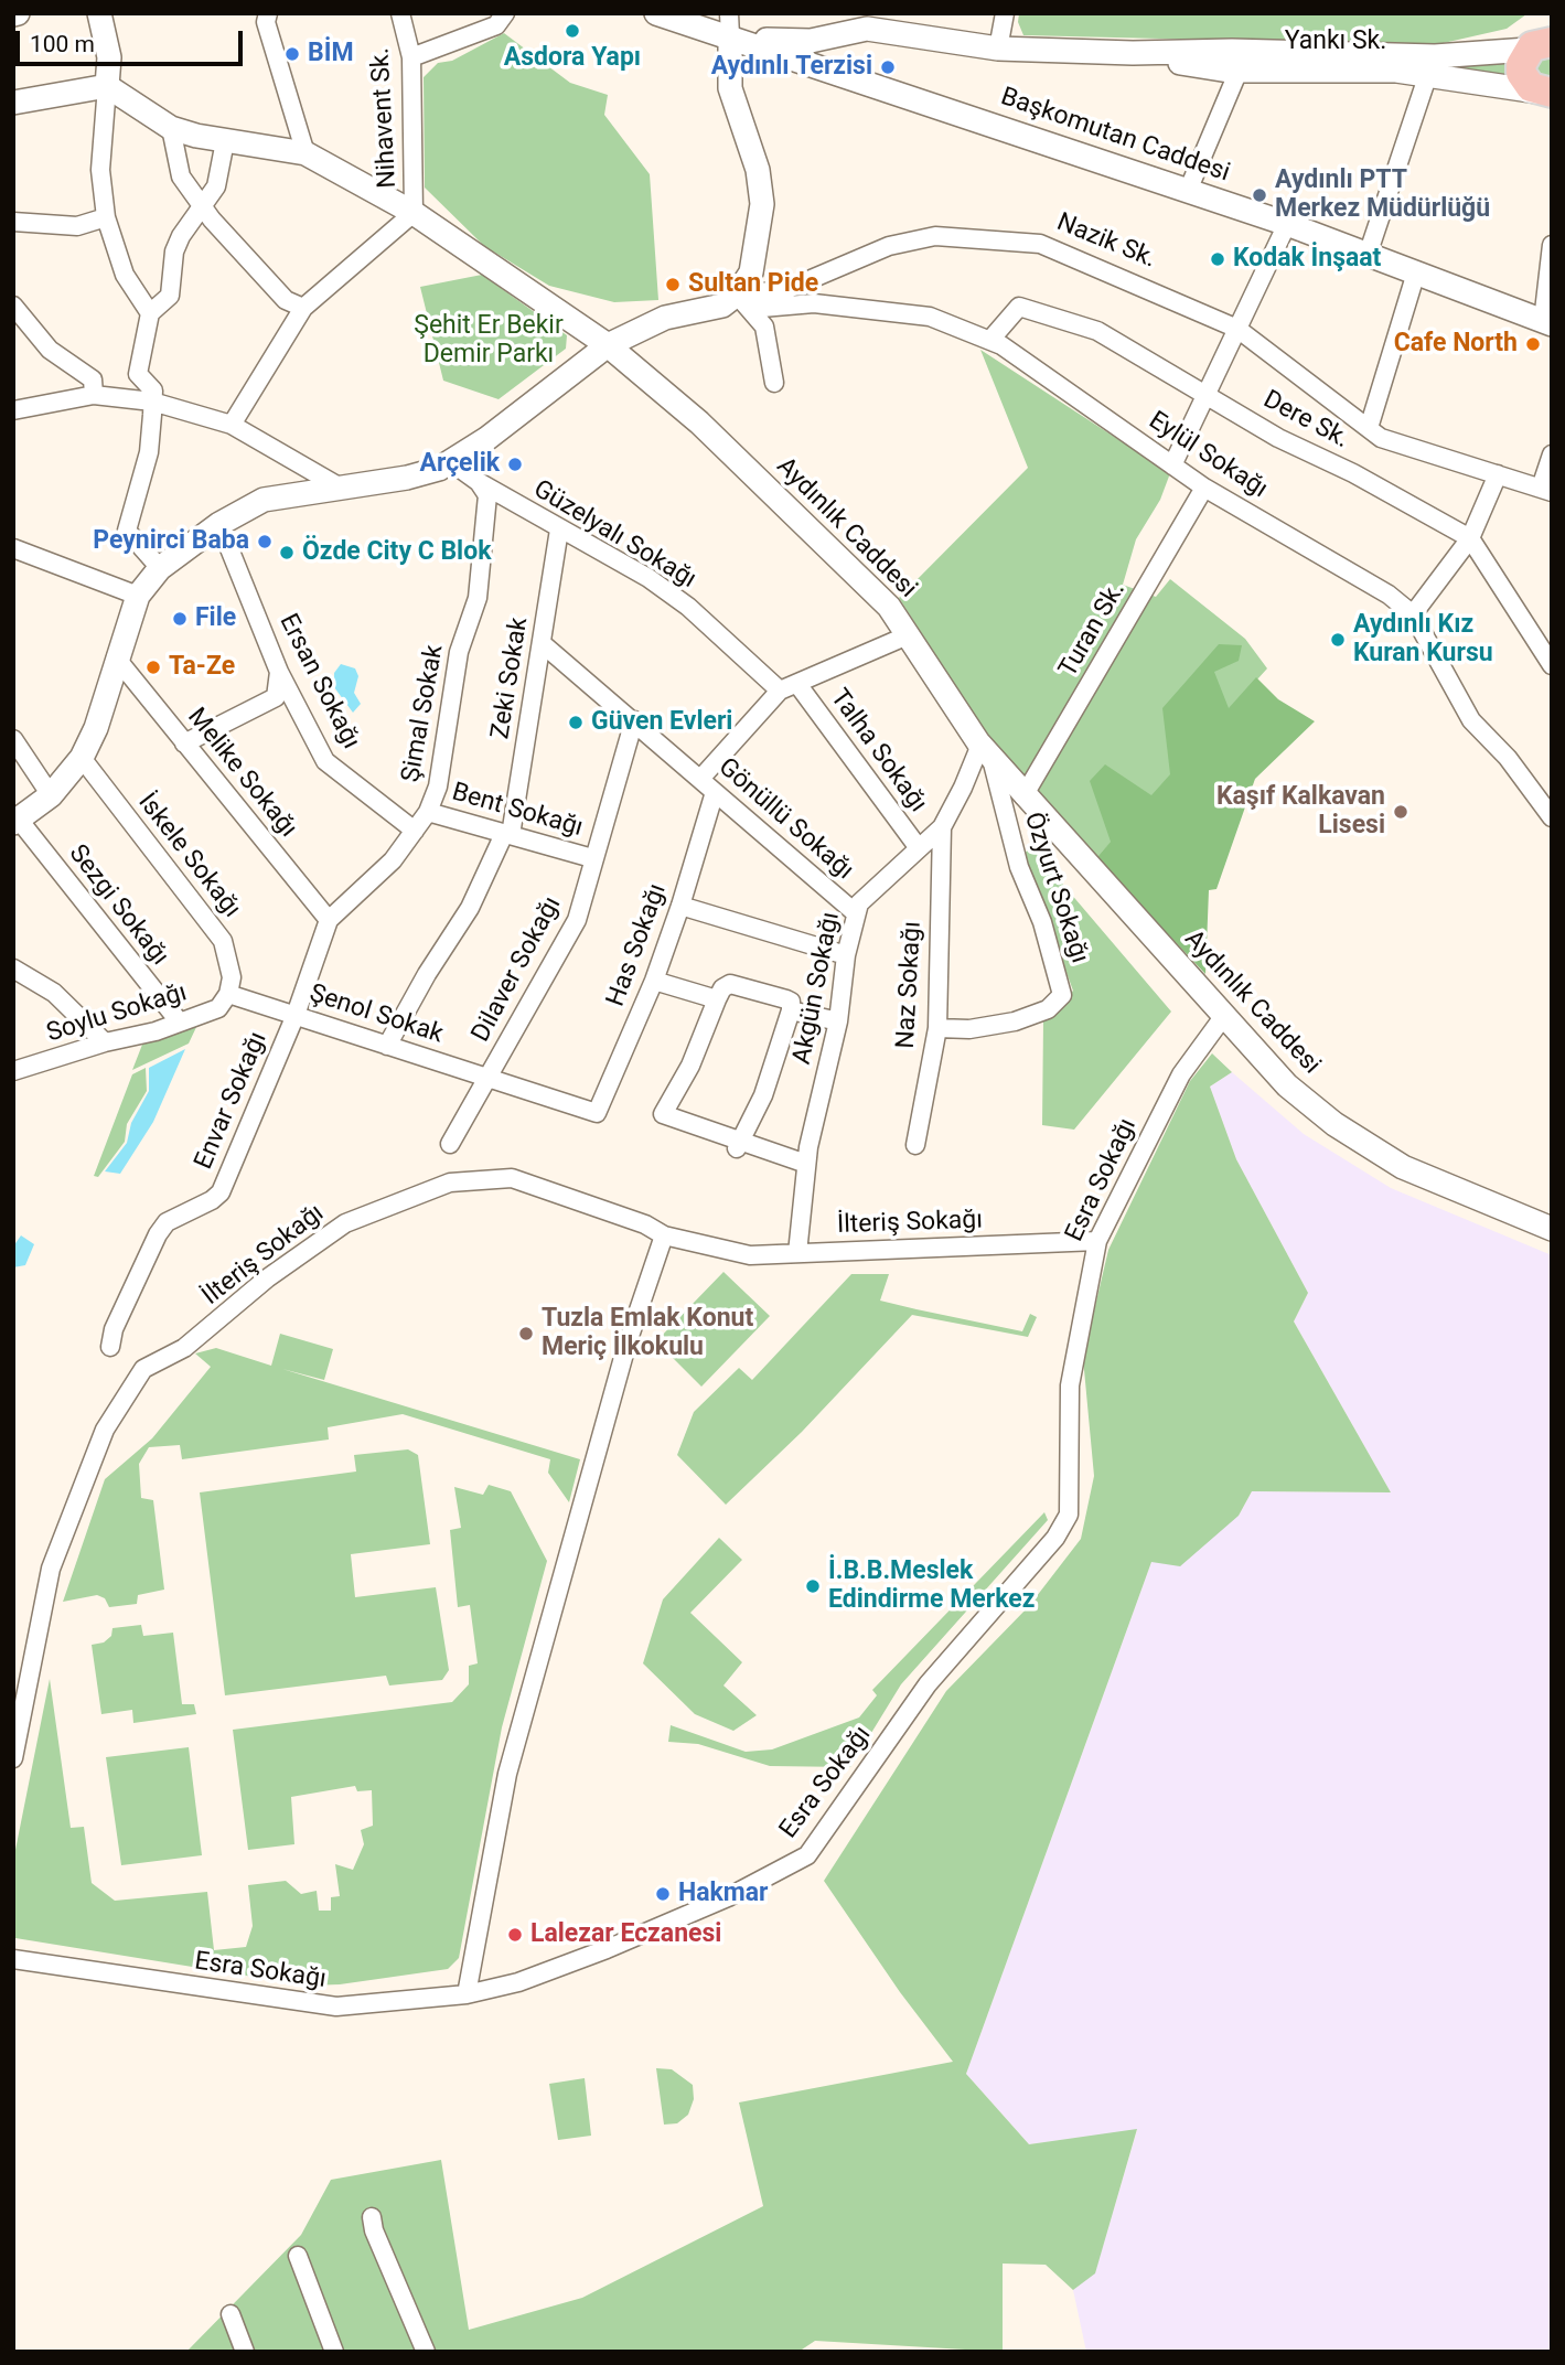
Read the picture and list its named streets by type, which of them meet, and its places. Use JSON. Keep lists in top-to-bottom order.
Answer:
{
  "streets": {
    "street": [
      "Yankı Sk.",
      "Nihavent Sk.",
      "Başkomutan Caddesi",
      "Nazik Sk.",
      "Dere Sk.",
      "Eylül Sokağı",
      "Aydınlık Caddesi",
      "Güzelyalı Sokağı",
      "Turan Sk.",
      "Zeki Sokak",
      "Ersan Sokağı",
      "Şimal Sokak",
      "Talha Sokağı",
      "Melike Sokağı",
      "Bent Sokağı",
      "Gönüllü Sokağı",
      "İskele Sokağı",
      "Özyurt Sokağı",
      "Sezgi Sokağı",
      "Has Sokağı",
      "Dilaver Sokağı",
      "Naz Sokağı",
      "Akgün Sokağı",
      "Soylu Sokağı",
      "Şenol Sokak",
      "Envar Sokağı",
      "Esra Sokağı",
      "İlteriş Sokağı"
    ]
  },
  "crossings": [
    ["Yankı Sk.", "Başkomutan Caddesi"],
    ["Nihavent Sk.", "Aydınlık Caddesi"],
    ["Nazik Sk.", "Eylül Sokağı"],
    ["Nazik Sk.", "Aydınlık Caddesi"],
    ["Nazik Sk.", "Güzelyalı Sokağı"],
    ["Nazik Sk.", "Ersan Sokağı"],
    ["Nazik Sk.", "Melike Sokağı"],
    ["Nazik Sk.", "İskele Sokağı"],
    ["Nazik Sk.", "Sezgi Sokağı"],
    ["Dere Sk.", "Eylül Sokağı"],
    ["Eylül Sokağı", "Turan Sk."],
    ["Aydınlık Caddesi", "Turan Sk."],
    ["Aydınlık Caddesi", "Özyurt Sokağı"],
    ["Aydınlık Caddesi", "Akgün Sokağı"],
    ["Aydınlık Caddesi", "Esra Sokağı"],
    ["Güzelyalı Sokağı", "Zeki Sokak"],
    ["Güzelyalı Sokağı", "Şimal Sokak"],
    ["Zeki Sokak", "Bent Sokağı"],
    ["Zeki Sokak", "Gönüllü Sokağı"],
    ["Zeki Sokak", "Şenol Sokak"],
    ["Ersan Sokağı", "Şimal Sokak"],
    ["Şimal Sokak", "Melike Sokağı"],
    ["Şimal Sokak", "Bent Sokağı"],
    ["Şimal Sokak", "Envar Sokağı"],
    ["Talha Sokağı", "Akgün Sokağı"],
    ["Melike Sokağı", "Envar Sokağı"],
    ["Bent Sokağı", "Dilaver Sokağı"],
    ["Gönüllü Sokağı", "Has Sokağı"],
    ["Gönüllü Sokağı", "Dilaver Sokağı"],
    ["Gönüllü Sokağı", "Akgün Sokağı"],
    ["İskele Sokağı", "Soylu Sokağı"],
    ["İskele Sokağı", "Şenol Sokak"],
    ["Özyurt Sokağı", "Naz Sokağı"],
    ["Özyurt Sokağı", "Akgün Sokağı"],
    ["Sezgi Sokağı", "Soylu Sokağı"],
    ["Has Sokağı", "Şenol Sokak"],
    ["Dilaver Sokağı", "Şenol Sokak"],
    ["Naz Sokağı", "Akgün Sokağı"],
    ["Akgün Sokağı", "İlteriş Sokağı"],
    ["Soylu Sokağı", "Şenol Sokak"],
    ["Şenol Sokak", "Envar Sokağı"],
    ["Esra Sokağı", "İlteriş Sokağı"]
  ],
  "parks": ["Şehit Er Bekir Demir Parkı"],
  "places": [
    "Asdora Yapı",
    "BİM",
    "Aydınlı Terzisi",
    "Aydınlı PTT Merkez Müdürlüğü",
    "Kodak İnşaat",
    "Sultan Pide",
    "Cafe North",
    "Arçelik",
    "Peynirci Baba",
    "Özde City C Blok",
    "File",
    "Aydınlı Kız Kuran Kursu",
    "Ta-Ze",
    "Güven Evleri",
    "Kaşıf Kalkavan Lisesi",
    "Tuzla Emlak Konut Meriç İlkokulu",
    "İ.B.B.Meslek Edindirme Merkez",
    "Hakmar",
    "Lalezar Eczanesi"
  ],
  "scale_bar": "100 m"
}
